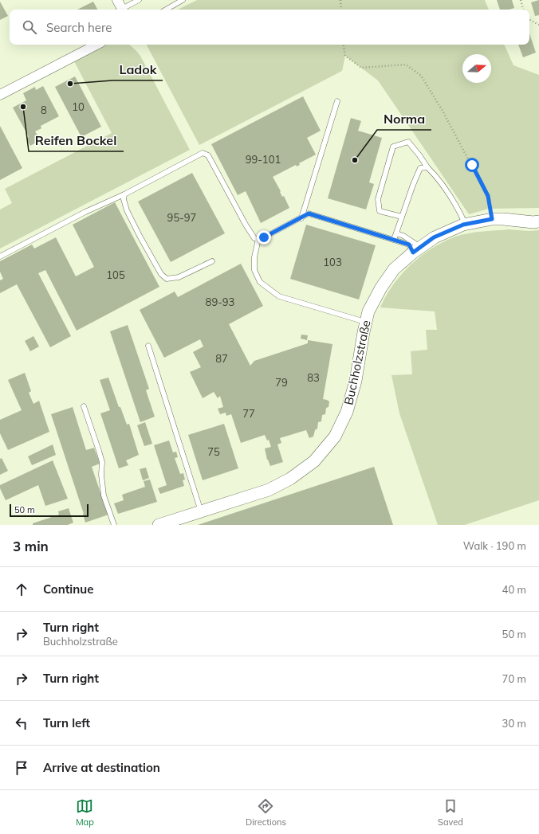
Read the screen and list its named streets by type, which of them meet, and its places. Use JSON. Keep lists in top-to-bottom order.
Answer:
{
  "streets": {
    "street": ["Buchholzstraße"]
  },
  "places": ["Ladok", "Reifen Bockel", "Norma"],
  "house_numbers": [
    "10",
    "8",
    "99-101",
    "95-97",
    "103",
    "105",
    "89-93",
    "87",
    "83",
    "79",
    "77",
    "75"
  ],
  "scale_bar": "50 m",
  "north": "right",
  "page": {
    "search": "Search here",
    "scale": "50 m",
    "heading": ["3 min", "Walk · 190 m"],
    "list": [
      ["Continue", "40 m"],
      ["Turn right", "Buchholzstraße", "50 m"],
      ["Turn right", "70 m"],
      ["Turn left", "30 m"],
      "Arrive at destination"
    ],
    "nav": ["Map", "Directions", "Saved"]
  }
}
